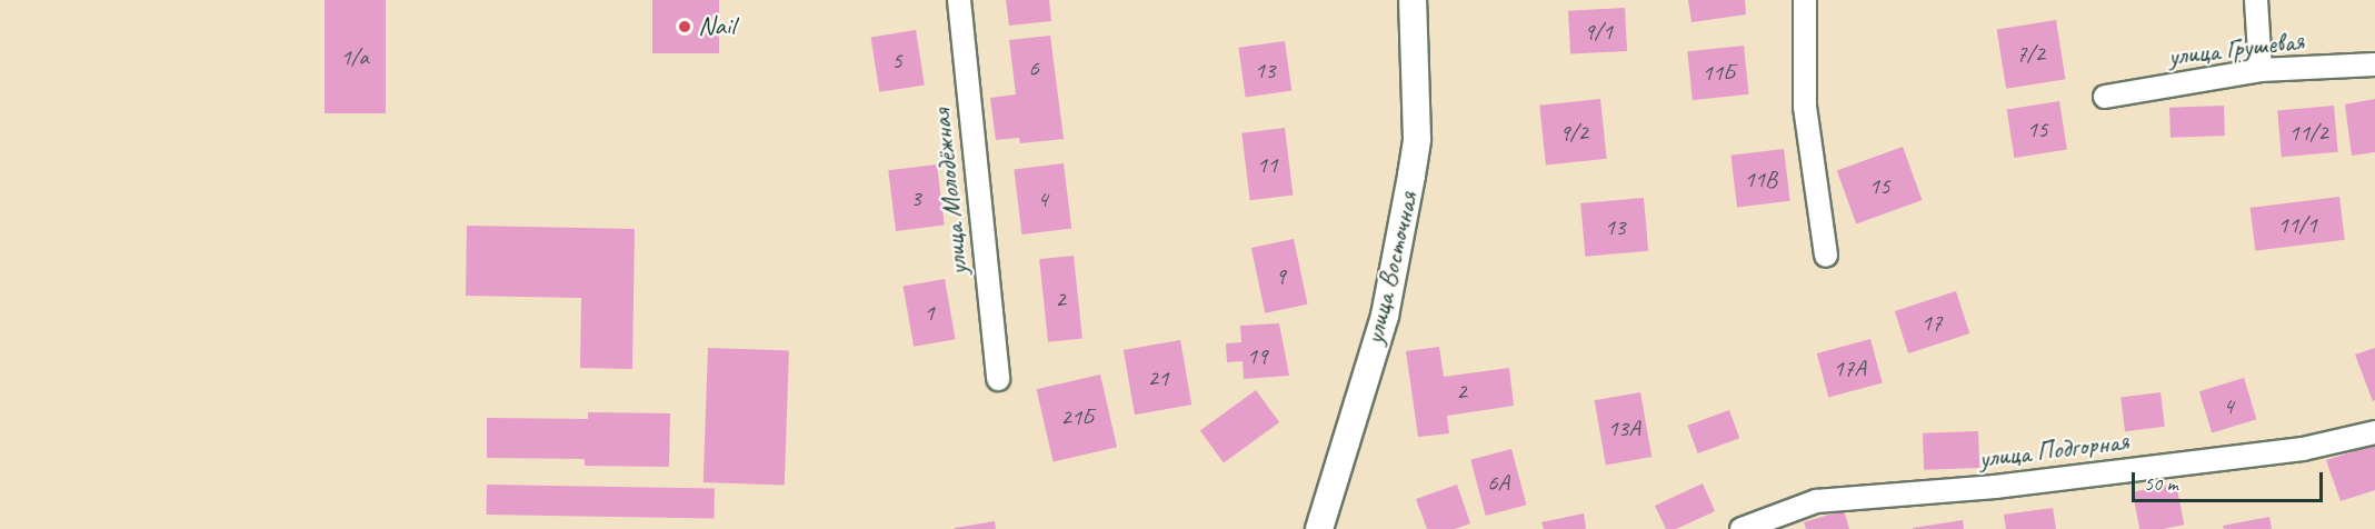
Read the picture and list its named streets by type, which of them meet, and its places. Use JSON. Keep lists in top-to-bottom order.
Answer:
{
  "streets": {
    "street": [
      "улица Грушевая",
      "улица Молодёжная",
      "улица Восточная",
      "улица Подгорная"
    ]
  },
  "places": ["Nail"],
  "house_numbers": [
    "9/1",
    "7/2",
    "1/а",
    "5",
    "6",
    "13",
    "11Б",
    "15",
    "9/2",
    "11/2",
    "11",
    "11В",
    "15",
    "3",
    "4",
    "11/1",
    "13",
    "9",
    "2",
    "1",
    "17",
    "19",
    "17А",
    "21",
    "2",
    "4",
    "21Б",
    "13А",
    "6А"
  ],
  "scale_bar": "50 m"
}
